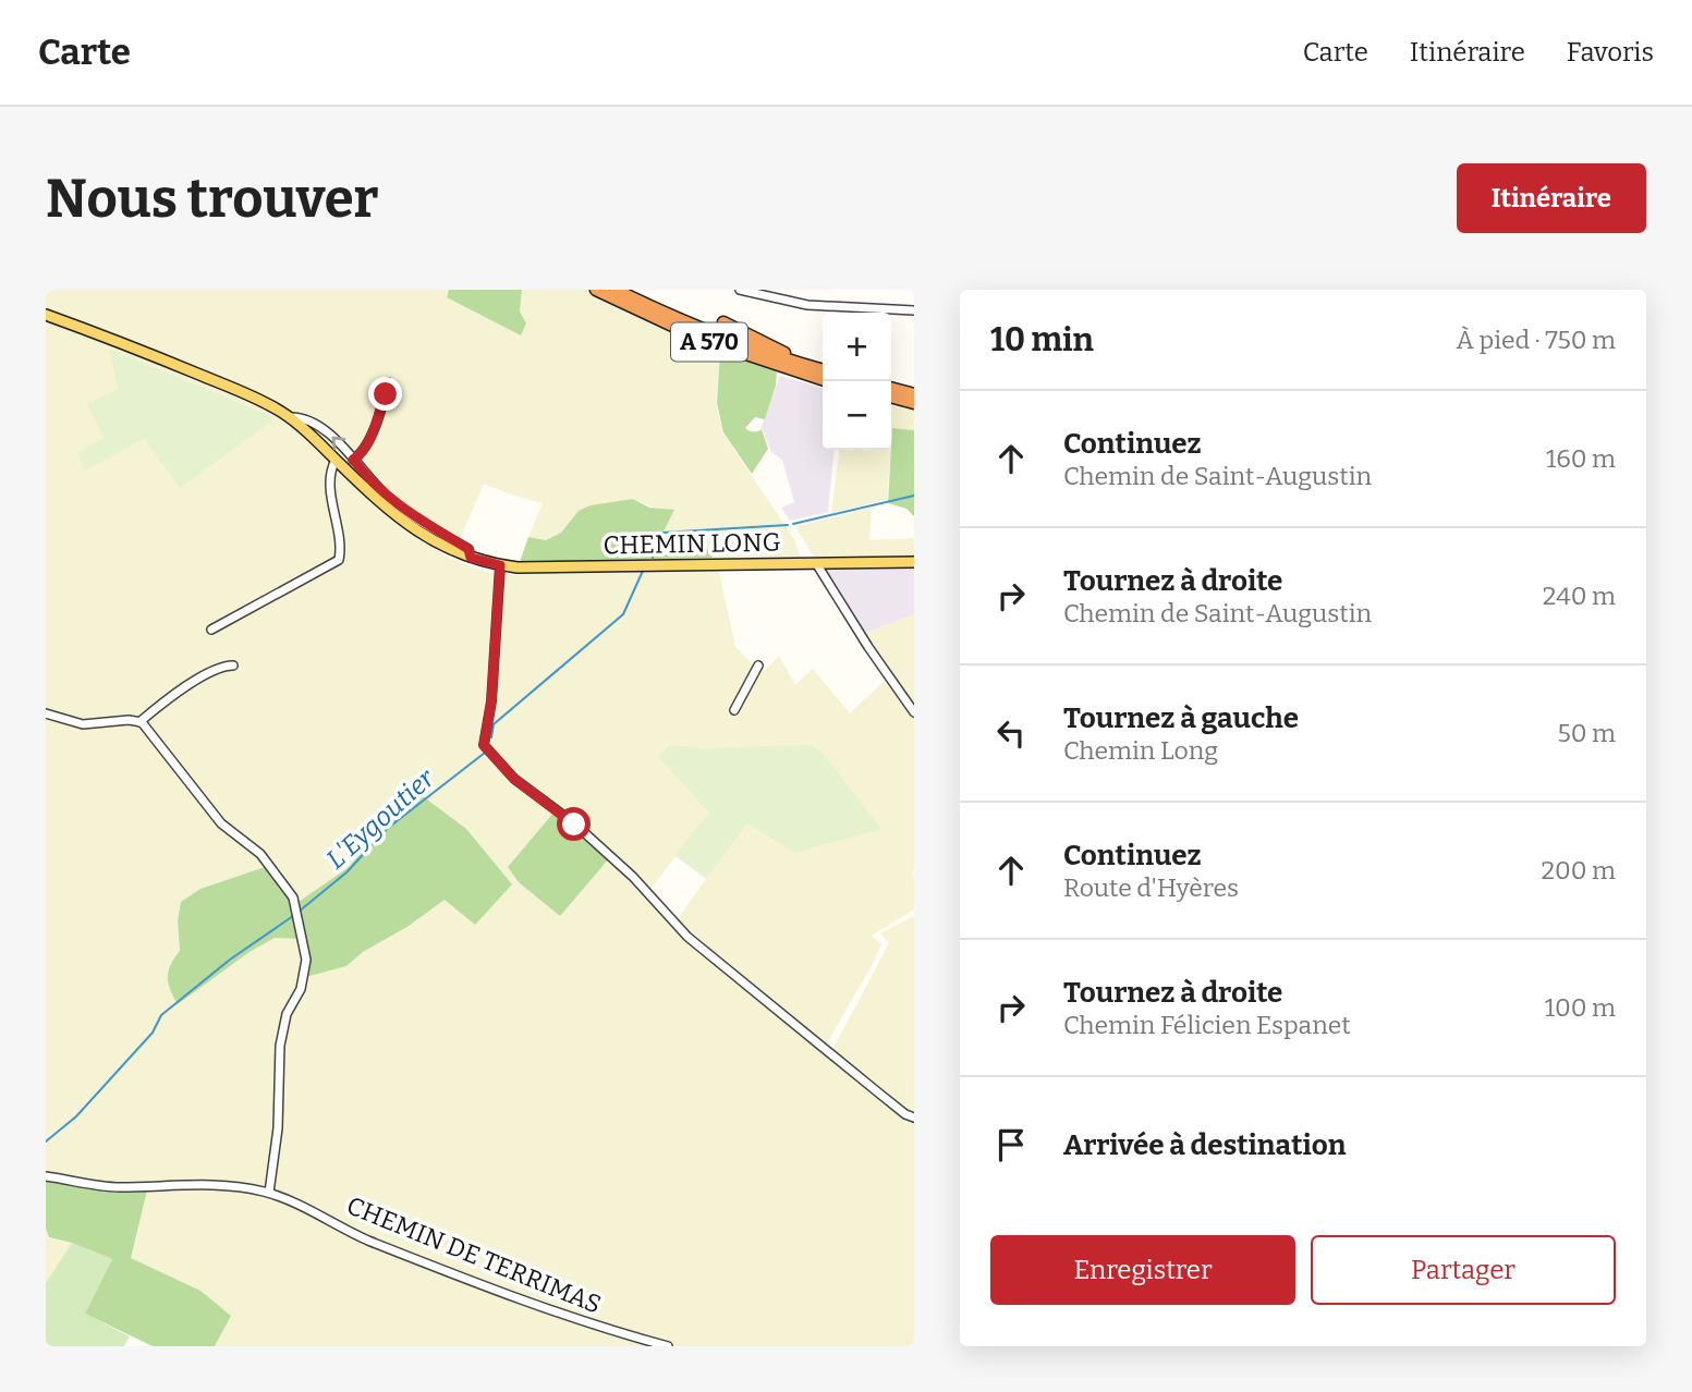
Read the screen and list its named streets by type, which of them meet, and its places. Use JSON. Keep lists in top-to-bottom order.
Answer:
{
  "streets": {
    "highway": ["A 570"],
    "main road": ["CHEMIN LONG"],
    "street": ["CHEMIN DE TERRIMAS"]
  },
  "water": ["L'Eygoutier"],
  "page": {
    "header": "Carte",
    "nav": ["Carte", "Itinéraire", "Favoris"],
    "buttons": [
      "Itinéraire",
      ["Enregistrer", "Partager"]
    ],
    "title": "Nous trouver",
    "heading": ["10 min", "À pied · 750 m"],
    "map_buttons": ["+", "−"],
    "list": [
      ["Continuez", "Chemin de Saint-Augustin", "160 m"],
      ["Tournez à droite", "Chemin de Saint-Augustin", "240 m"],
      ["Tournez à gauche", "Chemin Long", "50 m"],
      ["Continuez", "Route d'Hyères", "200 m"],
      ["Tournez à droite", "Chemin Félicien Espanet", "100 m"],
      "Arrivée à destination"
    ]
  }
}
